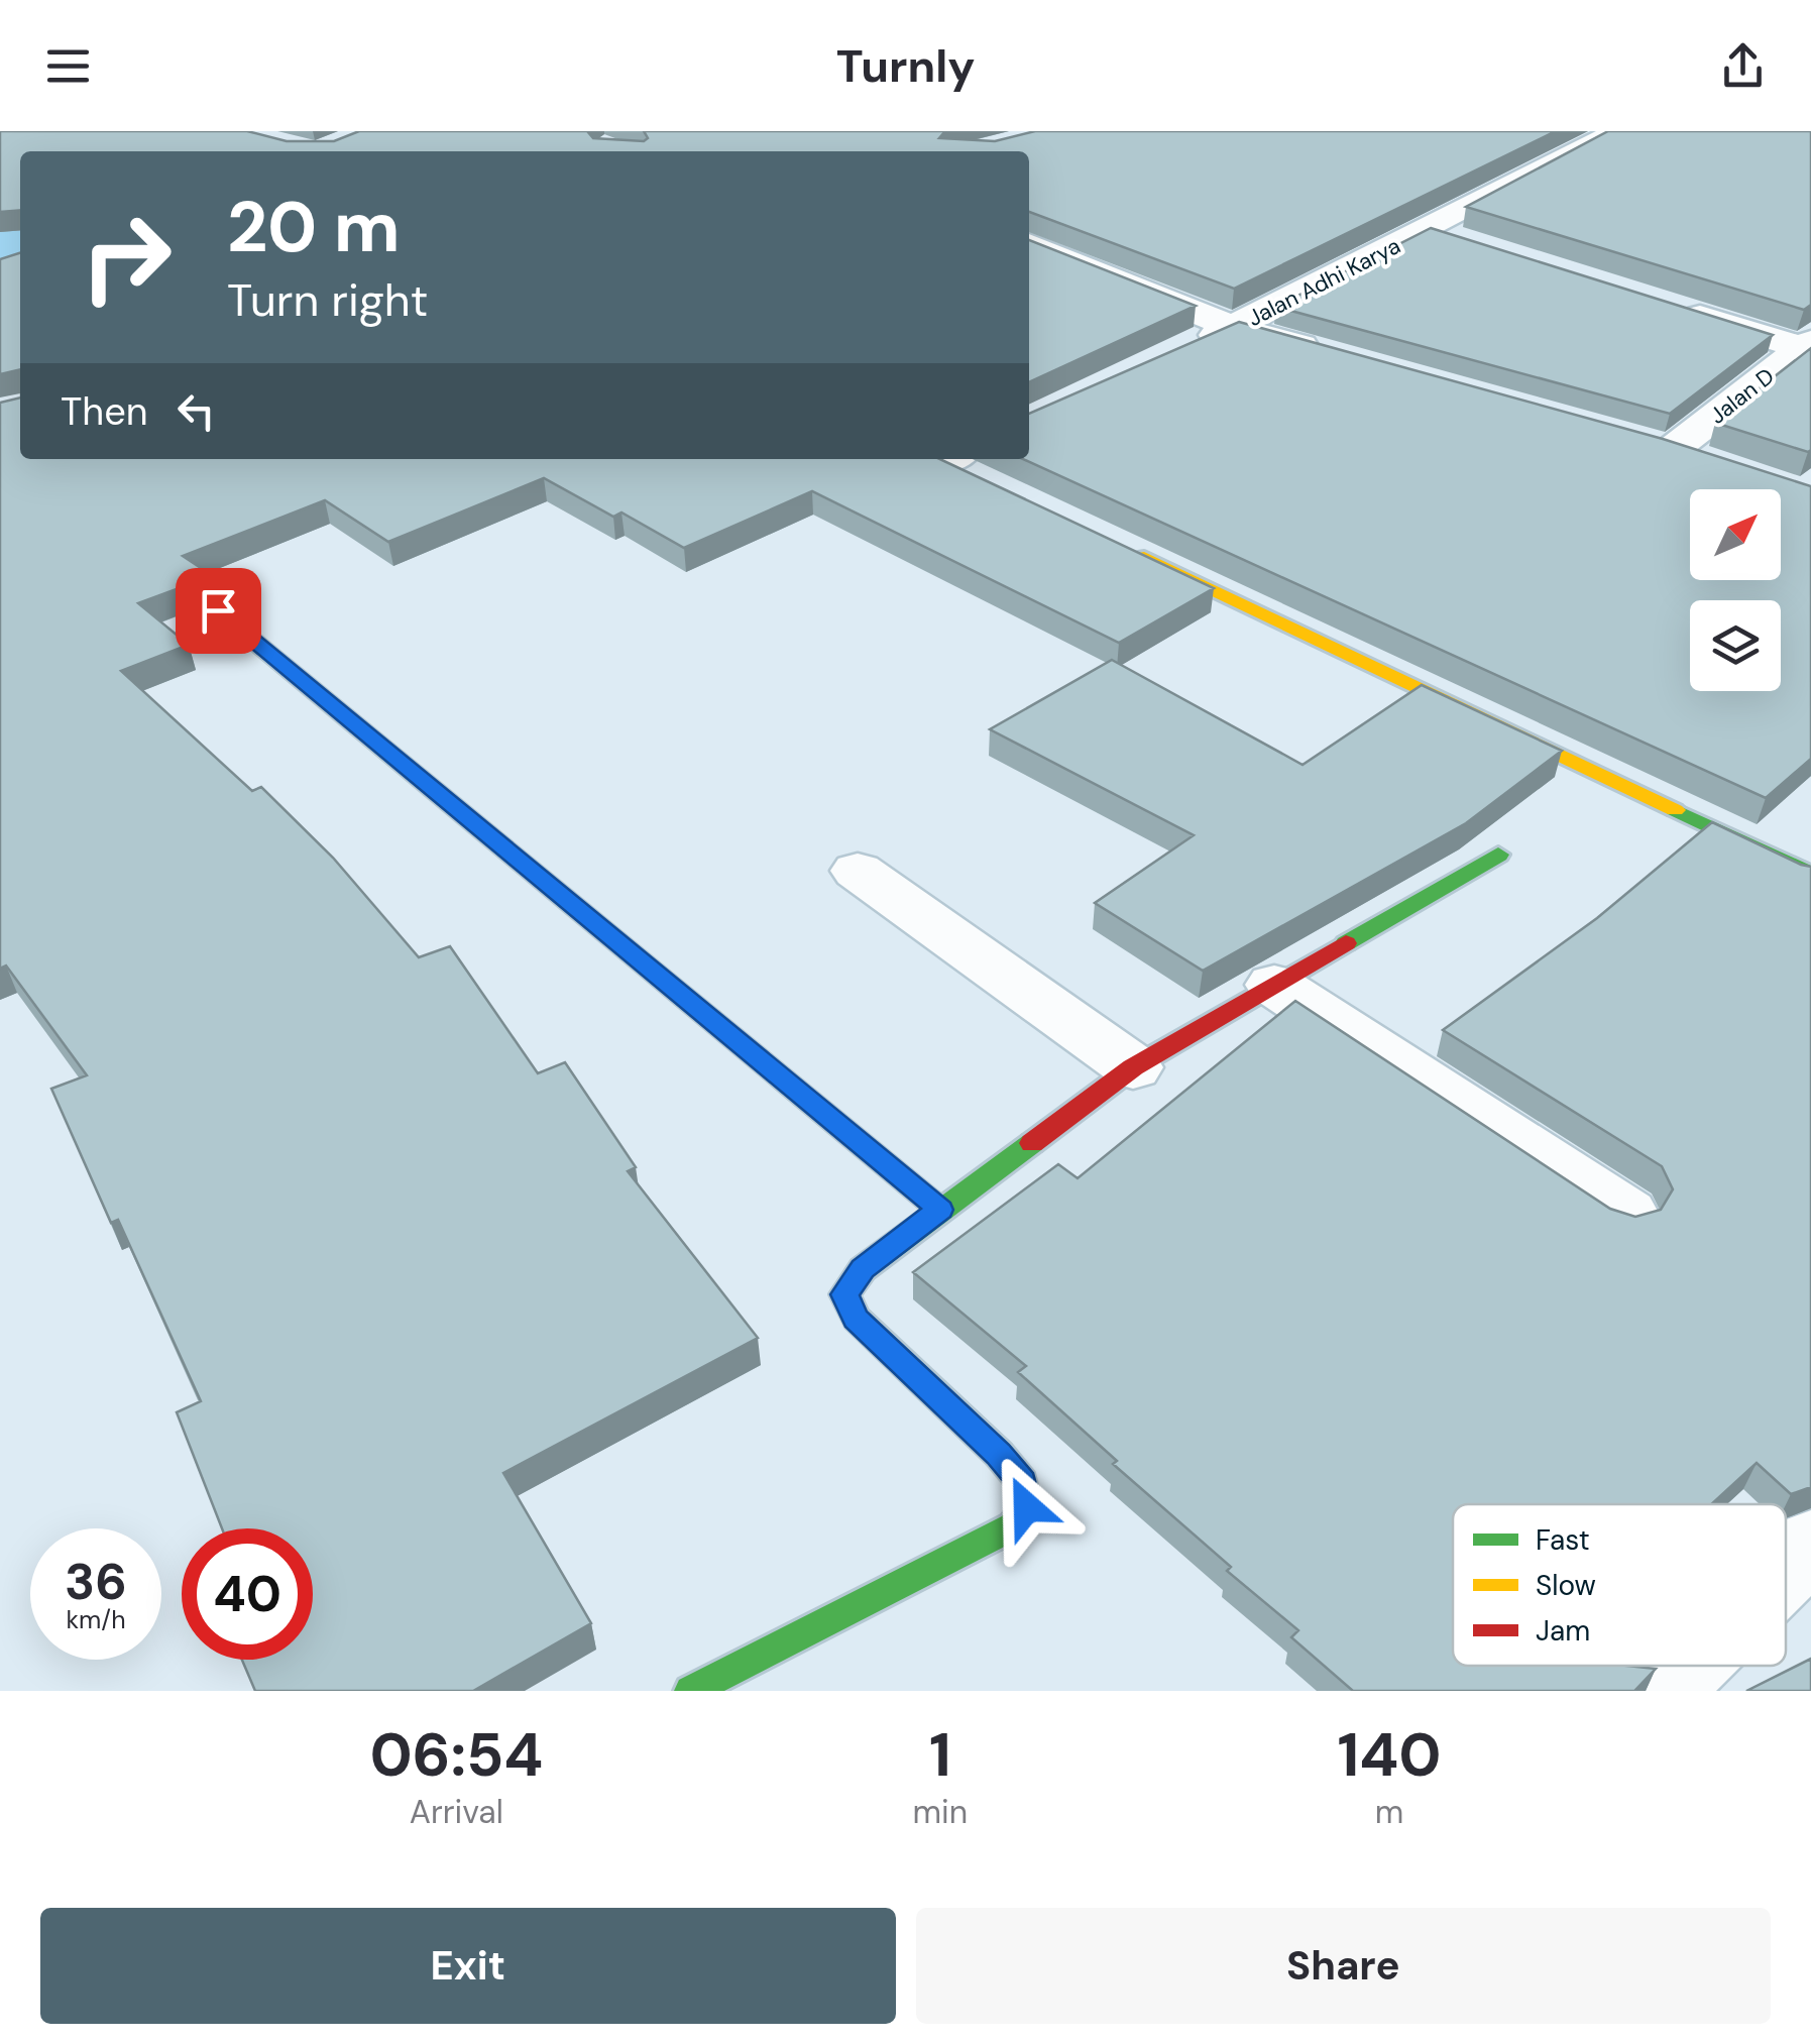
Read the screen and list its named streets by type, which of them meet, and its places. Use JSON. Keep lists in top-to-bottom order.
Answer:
{
  "streets": {
    "street": ["Jalan Adhi Karya", "Jalan D"]
  },
  "legend": ["Fast", "Slow", "Jam"],
  "north": "top right",
  "page": {
    "header": "Turnly",
    "turn": ["20 m", "Turn right"],
    "then": "Then",
    "speed": "36 km/h",
    "limit": "40",
    "eta": [
      "06:54",
      "Arrival",
      "1",
      "min",
      "140",
      "m"
    ],
    "buttons": ["Exit", "Share"]
  }
}
